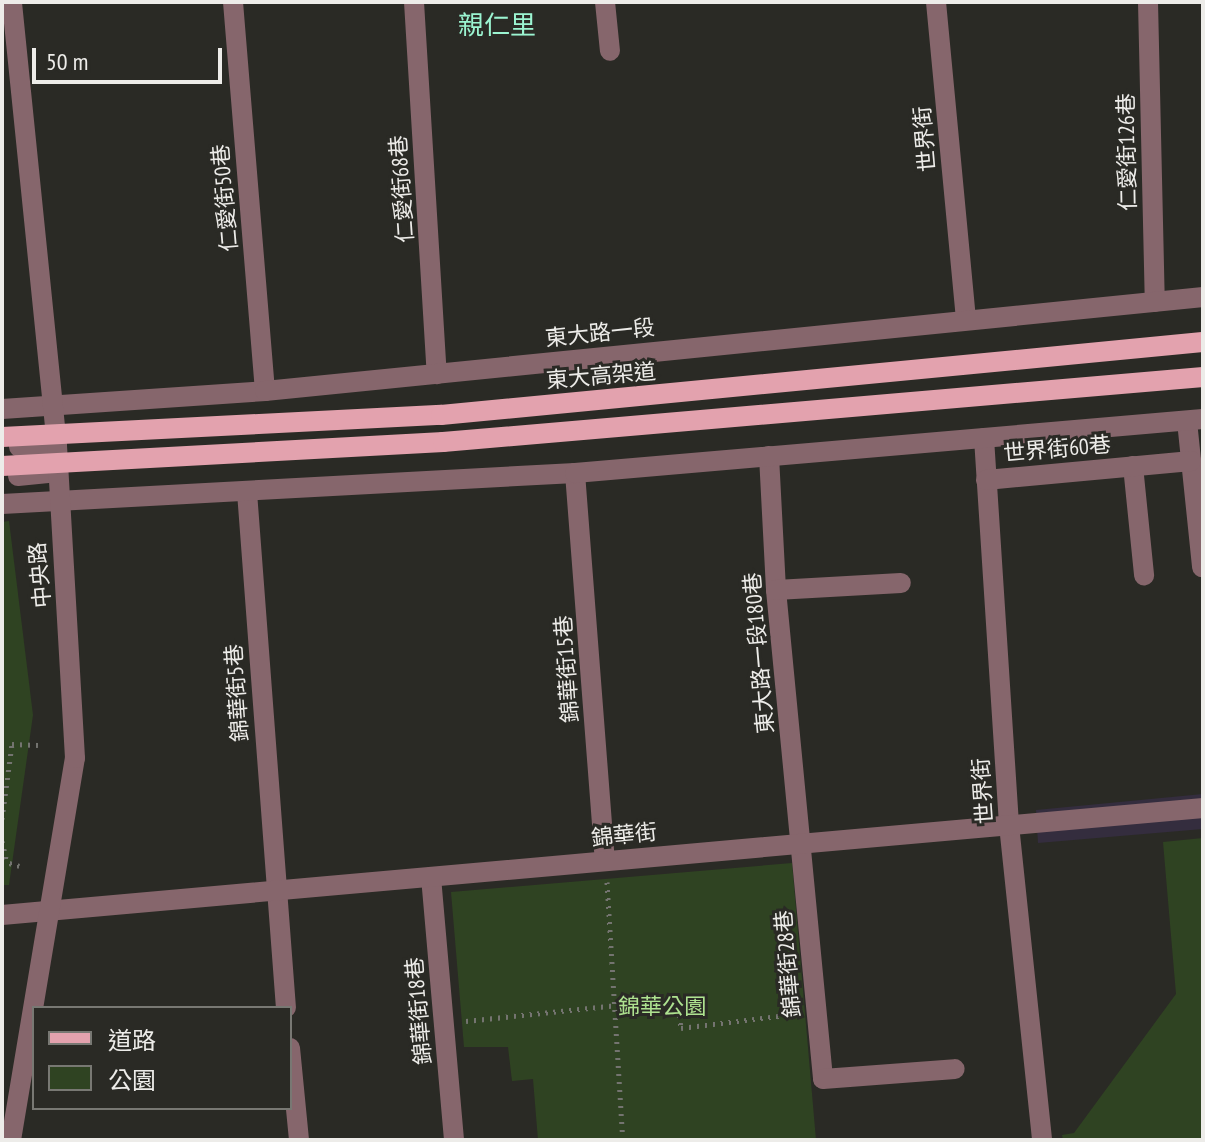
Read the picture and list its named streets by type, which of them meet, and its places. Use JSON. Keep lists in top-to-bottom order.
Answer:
{
  "streets": {
    "main road": ["東大高架道"],
    "street": [
      "世界街",
      "仁愛街126巷",
      "仁愛街68巷",
      "仁愛街50巷",
      "東大路一段",
      "世界街60巷",
      "中央路",
      "東大路一段180巷",
      "錦華街15巷",
      "錦華街5巷",
      "錦華街",
      "錦華街28巷",
      "錦華街18巷"
    ]
  },
  "crossings": [
    ["世界街", "東大路一段"],
    ["世界街", "世界街60巷"],
    ["世界街", "錦華街"],
    ["仁愛街126巷", "東大路一段"],
    ["仁愛街68巷", "東大路一段"],
    ["仁愛街50巷", "東大路一段"],
    ["東大路一段", "中央路"],
    ["中央路", "錦華街"],
    ["東大路一段180巷", "錦華街"],
    ["東大路一段180巷", "錦華街28巷"],
    ["錦華街15巷", "錦華街"],
    ["錦華街5巷", "錦華街"],
    ["錦華街", "錦華街28巷"],
    ["錦華街", "錦華街18巷"]
  ],
  "districts": ["親仁里"],
  "parks": ["錦華公園"],
  "legend": ["道路", "公園"],
  "scale_bar": "50 m"
}
